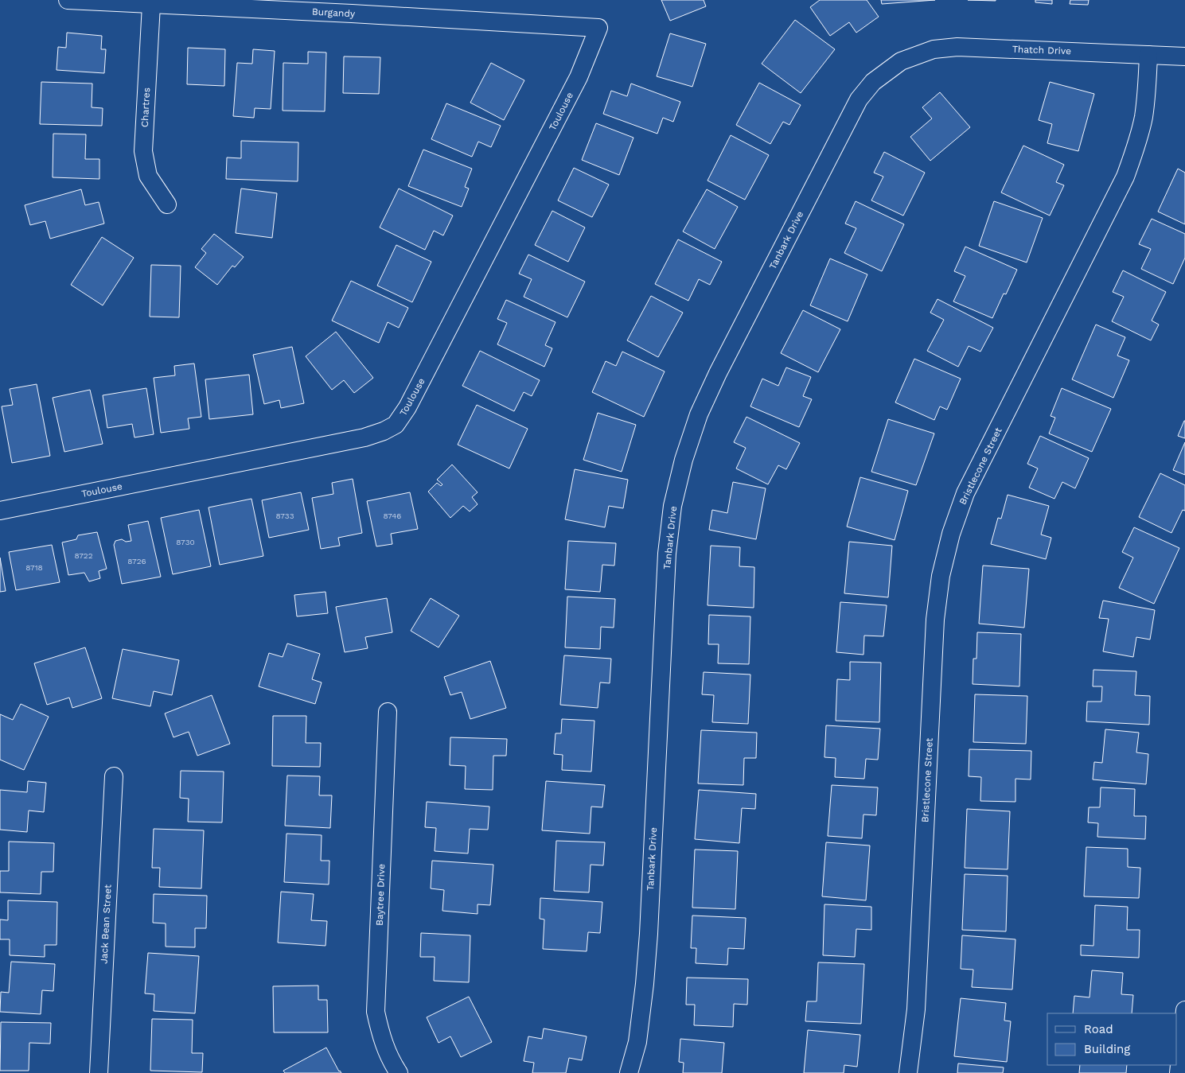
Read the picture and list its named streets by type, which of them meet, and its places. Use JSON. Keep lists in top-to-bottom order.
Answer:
{
  "streets": {
    "street": [
      "Burgandy",
      "Thatch Drive",
      "Chartres",
      "Toulouse",
      "Tanbark Drive",
      "Bristlecone Street",
      "Baytree Drive",
      "Jack Bean Street"
    ]
  },
  "crossings": [
    ["Burgandy", "Chartres"],
    ["Burgandy", "Toulouse"],
    ["Thatch Drive", "Tanbark Drive"],
    ["Thatch Drive", "Bristlecone Street"]
  ],
  "house_numbers": [
    "8733",
    "8746",
    "8730",
    "8722",
    "8726",
    "8718"
  ],
  "legend": ["Road", "Building"]
}
